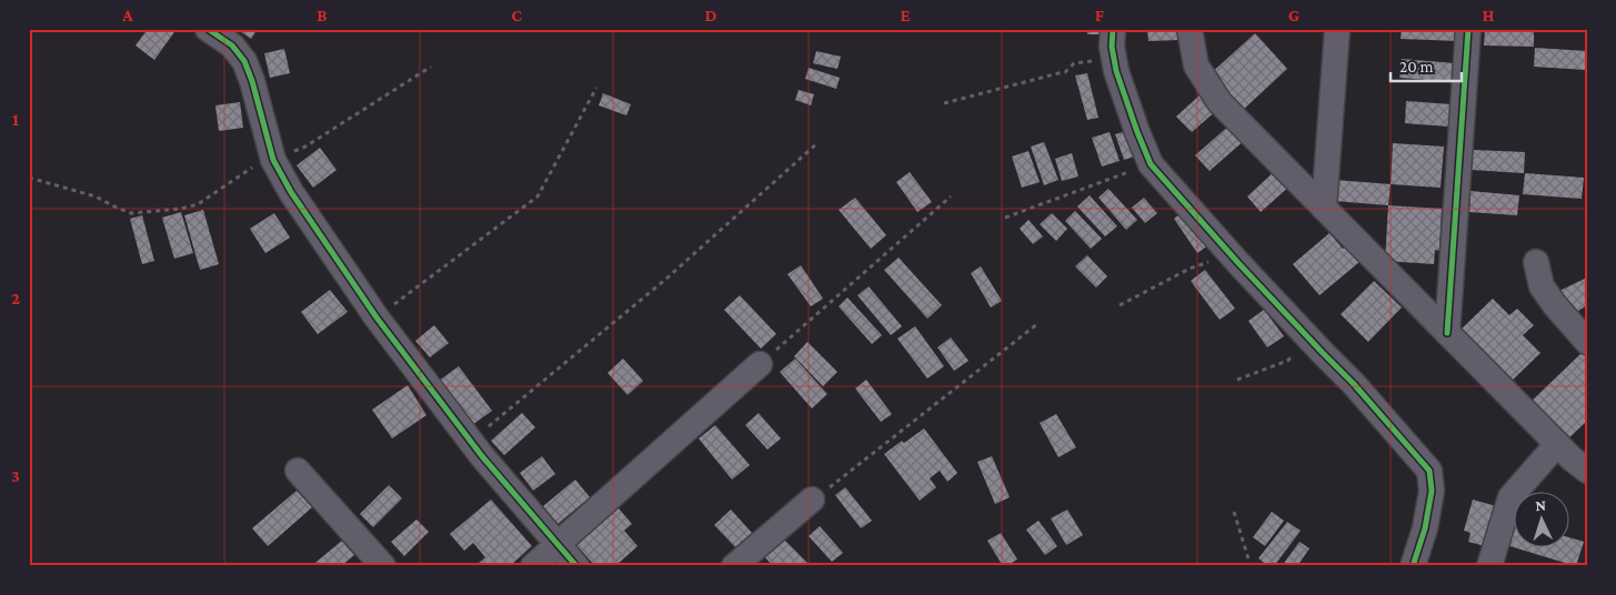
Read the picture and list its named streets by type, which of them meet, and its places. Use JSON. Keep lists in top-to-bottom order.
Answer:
{
  "scale_bar": "20 m",
  "north": "top",
  "grid": {
    "columns": [
      "A",
      "B",
      "C",
      "D",
      "E",
      "F",
      "G",
      "H"
    ],
    "rows": ["1", "2", "3"]
  }
}
